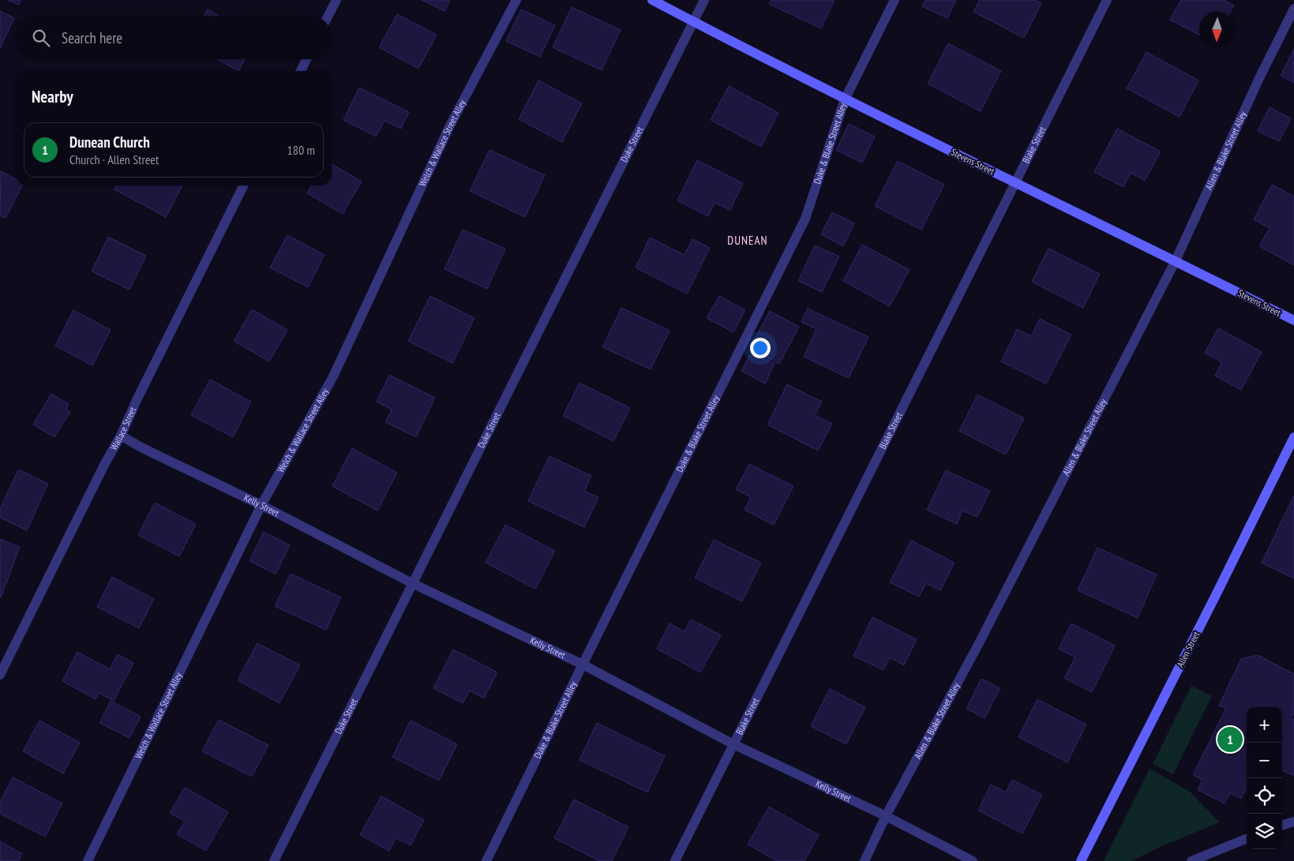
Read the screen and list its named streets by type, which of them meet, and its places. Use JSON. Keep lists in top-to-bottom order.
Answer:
{
  "streets": {
    "street": [
      "Duke & Blake Street Alley",
      "Welch & Wallace Street Alley",
      "Duke Street",
      "Blake Street",
      "Allen & Blake Street Alley",
      "Stevens Street",
      "Wallace Street",
      "Kelly Street",
      "Allen Street"
    ]
  },
  "crossings": [
    ["Duke & Blake Street Alley", "Stevens Street"],
    ["Duke & Blake Street Alley", "Kelly Street"],
    ["Welch & Wallace Street Alley", "Kelly Street"],
    ["Duke Street", "Stevens Street"],
    ["Duke Street", "Kelly Street"],
    ["Blake Street", "Stevens Street"],
    ["Blake Street", "Kelly Street"],
    ["Allen & Blake Street Alley", "Stevens Street"],
    ["Allen & Blake Street Alley", "Kelly Street"],
    ["Wallace Street", "Kelly Street"]
  ],
  "districts": ["DUNEAN"],
  "north": "bottom",
  "page": {
    "search": "Search here",
    "heading": "Nearby",
    "list": [
      {
        "mark": "1",
        "name": "Dunean Church",
        "note": "Church · Allen Street",
        "value": "180 m"
      }
    ],
    "map_buttons": ["+", "−"],
    "pins": "1"
  }
}
